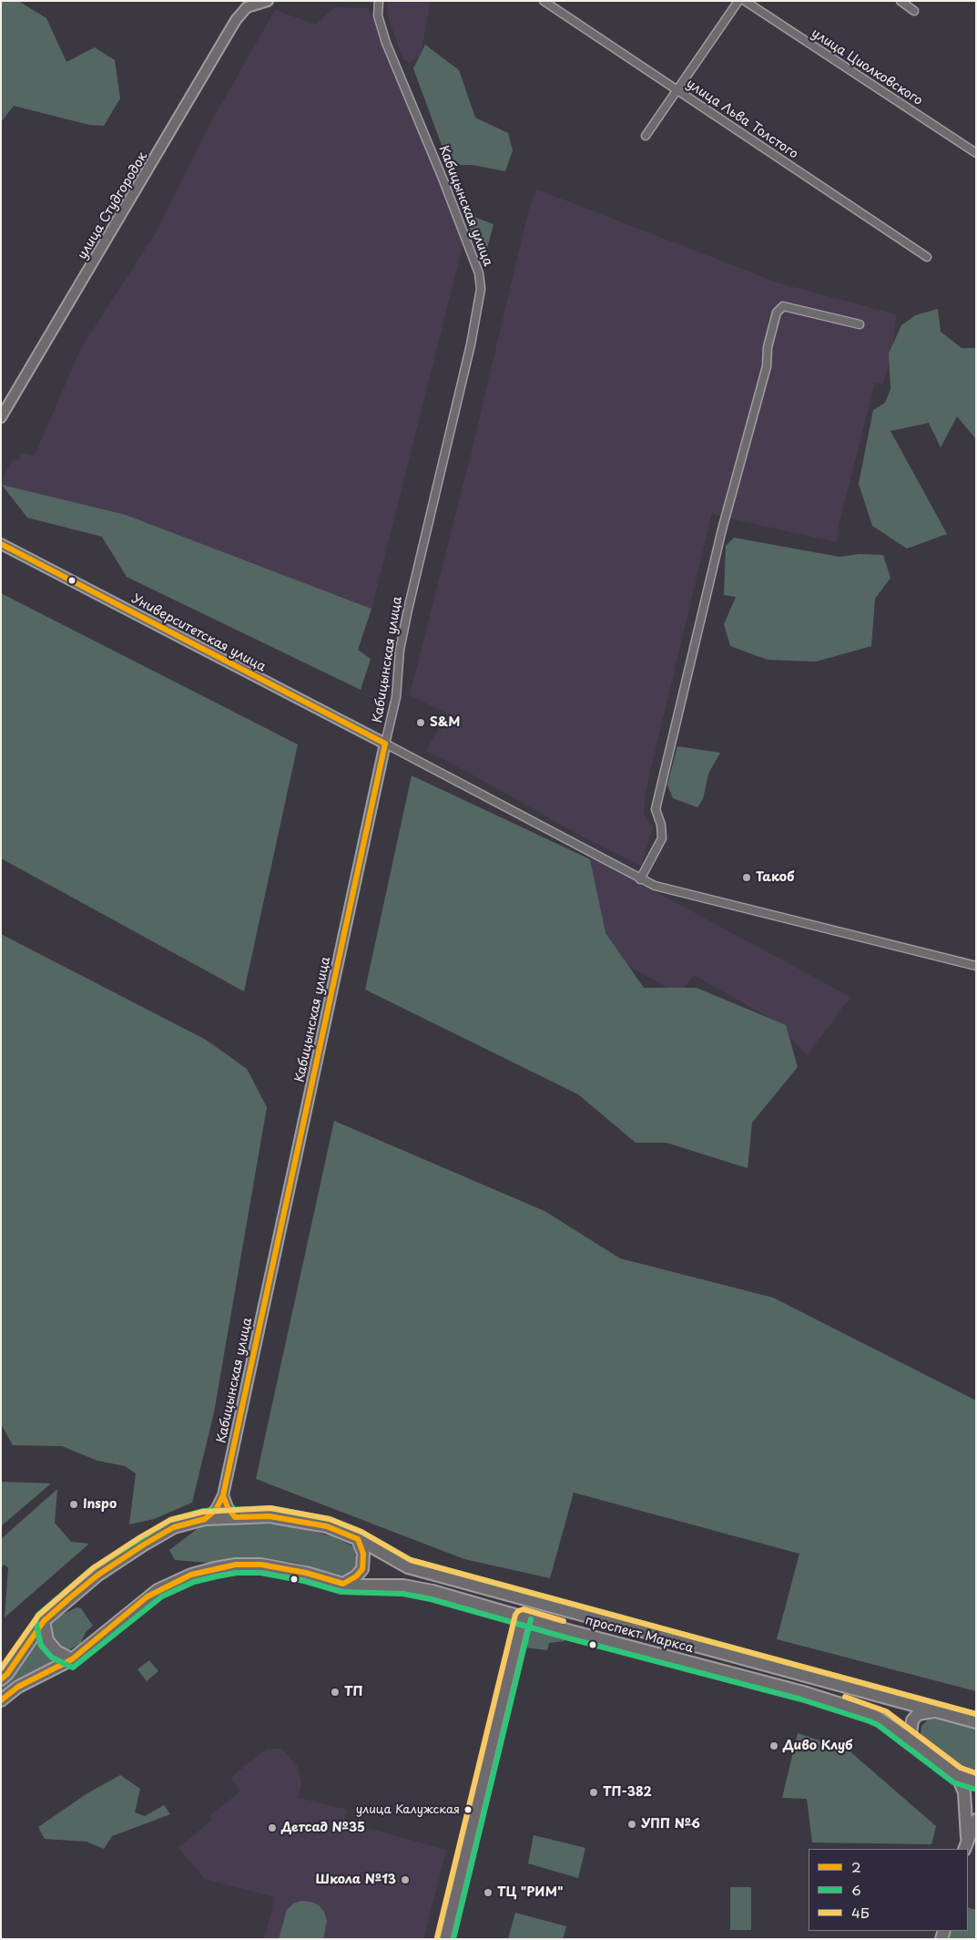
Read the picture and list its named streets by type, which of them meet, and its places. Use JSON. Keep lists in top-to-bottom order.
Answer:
{
  "streets": {
    "main road": ["проспект Маркса"],
    "street": [
      "улица Циолковского",
      "улица Льва Толстого",
      "улица Студгородок",
      "Кабицынская улица",
      "Университетская улица"
    ]
  },
  "crossings": [
    ["Кабицынская улица", "Университетская улица"]
  ],
  "places": [
    "S&M",
    "Такоб",
    "Inspo",
    "ТП",
    "Диво Клуб",
    "ТП-382",
    "улица Калужская",
    "УПП №6",
    "Детсад №35",
    "Школа №13",
    "ТЦ \"РИМ\""
  ],
  "lines": ["transit line 2", "transit line 6", "transit line 4Б"],
  "legend": ["2", "6", "4Б"]
}
